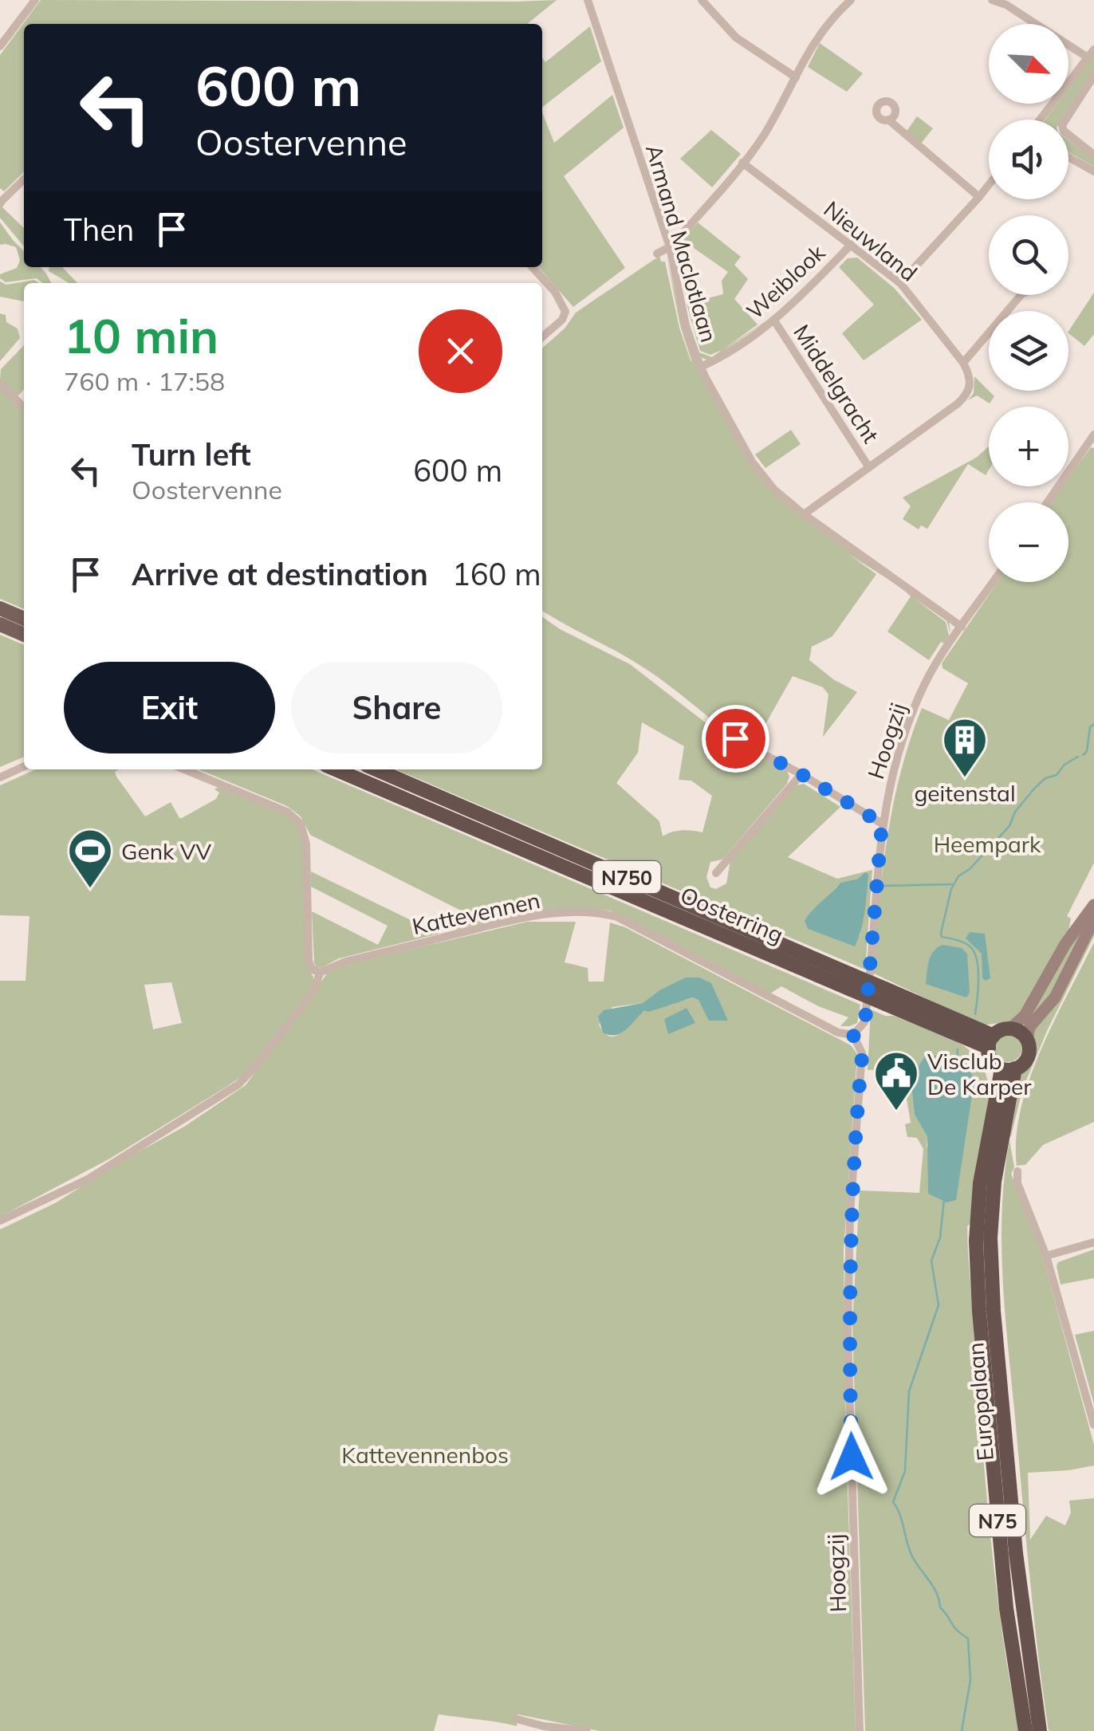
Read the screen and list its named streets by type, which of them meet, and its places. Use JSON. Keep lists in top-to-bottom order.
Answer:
{
  "streets": {
    "highway": [
      "N750",
      "Oosterring",
      "Europalaan",
      "N75"
    ],
    "street": [
      "Nieuwland",
      "Armand Maclotlaan",
      "Weiblook",
      "Middelgracht",
      "Hoogzij",
      "Kattevennen"
    ]
  },
  "crossings": [
    ["Nieuwland", "Weiblook"],
    ["Armand Maclotlaan", "Weiblook"],
    ["Armand Maclotlaan", "Hoogzij"],
    ["Weiblook", "Middelgracht"],
    ["Hoogzij", "Kattevennen"],
    ["Oosterring", "Europalaan"]
  ],
  "parks": ["Heempark", "Kattevennenbos"],
  "places": {
    "building": ["geitenstal"],
    "sports": ["Genk VV"],
    "public building": ["Visclub De Karper"]
  },
  "north": "bottom right",
  "page": {
    "map_buttons": ["+", "−"],
    "turn": ["600 m", "Oostervenne"],
    "then": "Then",
    "heading": ["10 min", "760 m · 17:58"],
    "list": [
      {
        "name": "Turn left",
        "note": "Oostervenne",
        "value": "600 m"
      },
      {
        "name": "Arrive at destination",
        "value": "160 m"
      }
    ],
    "buttons": ["Exit", "Share"]
  }
}
